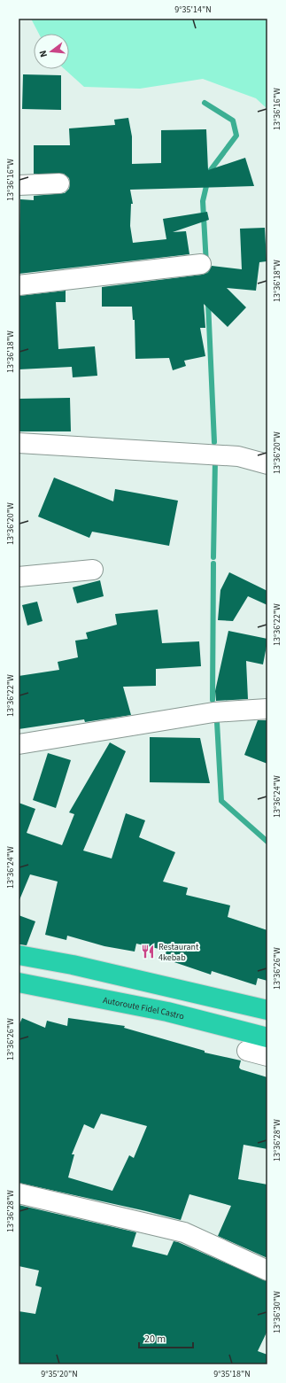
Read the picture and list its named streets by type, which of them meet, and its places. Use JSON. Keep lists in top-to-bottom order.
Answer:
{
  "streets": {
    "highway": ["Autoroute Fidel Castro"]
  },
  "places": {
    "restaurant": ["Restaurant 4kebab"]
  },
  "scale_bar": "20 m",
  "north": "left",
  "coordinates": [
    "9°35'14\"N",
    "13°36'16\"W",
    "13°36'18\"W",
    "13°36'20\"W",
    "13°36'22\"W",
    "13°36'24\"W",
    "13°36'26\"W",
    "13°36'28\"W",
    "13°36'30\"W",
    "9°35'20\"N",
    "9°35'18\"N"
  ]
}
